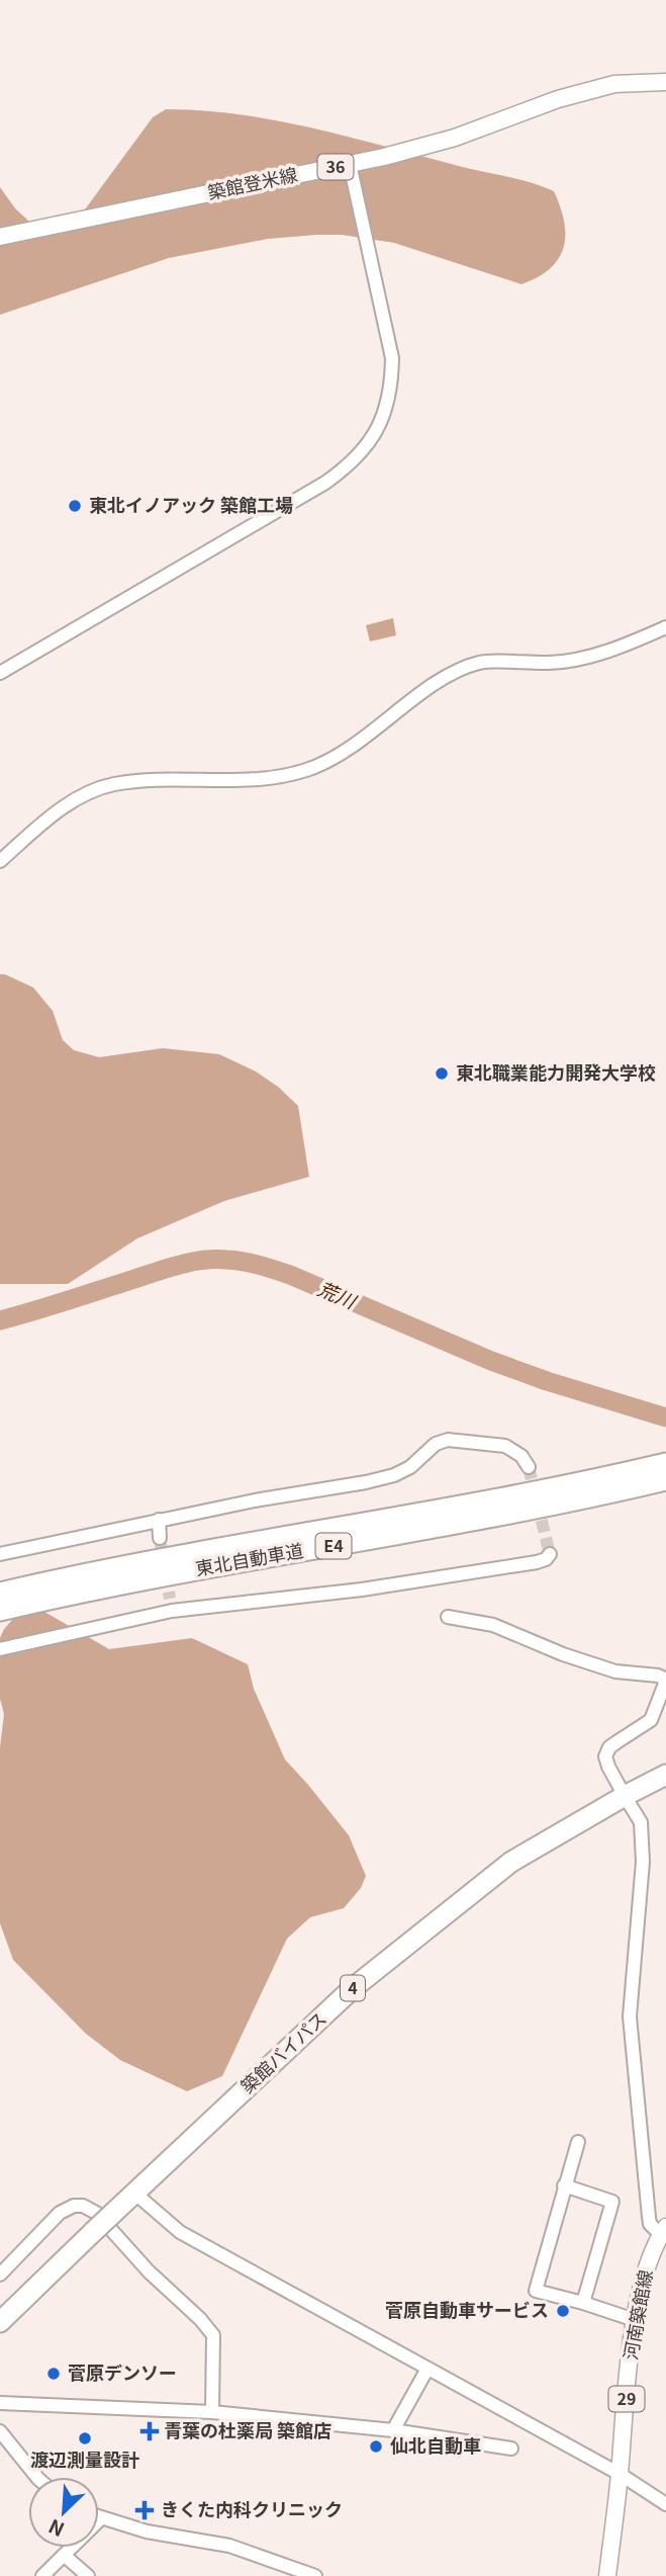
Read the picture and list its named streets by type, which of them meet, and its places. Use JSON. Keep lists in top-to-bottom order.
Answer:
{
  "streets": {
    "highway": [
      "E4",
      "東北自動車道",
      "4",
      "築館バイパス"
    ],
    "main road": [
      "36",
      "築館登米線",
      "河南築館線",
      "29"
    ]
  },
  "water": ["荒川"],
  "places": {
    "other": [
      "東北イノアック 築館工場",
      "東北職業能力開発大学校",
      "菅原自動車サービス",
      "菅原デンソー",
      "渡辺測量設計",
      "仙北自動車"
    ],
    "health": ["青葉の杜薬局 築館店", "きくた内科クリニック"]
  },
  "north": "bottom left"
}
